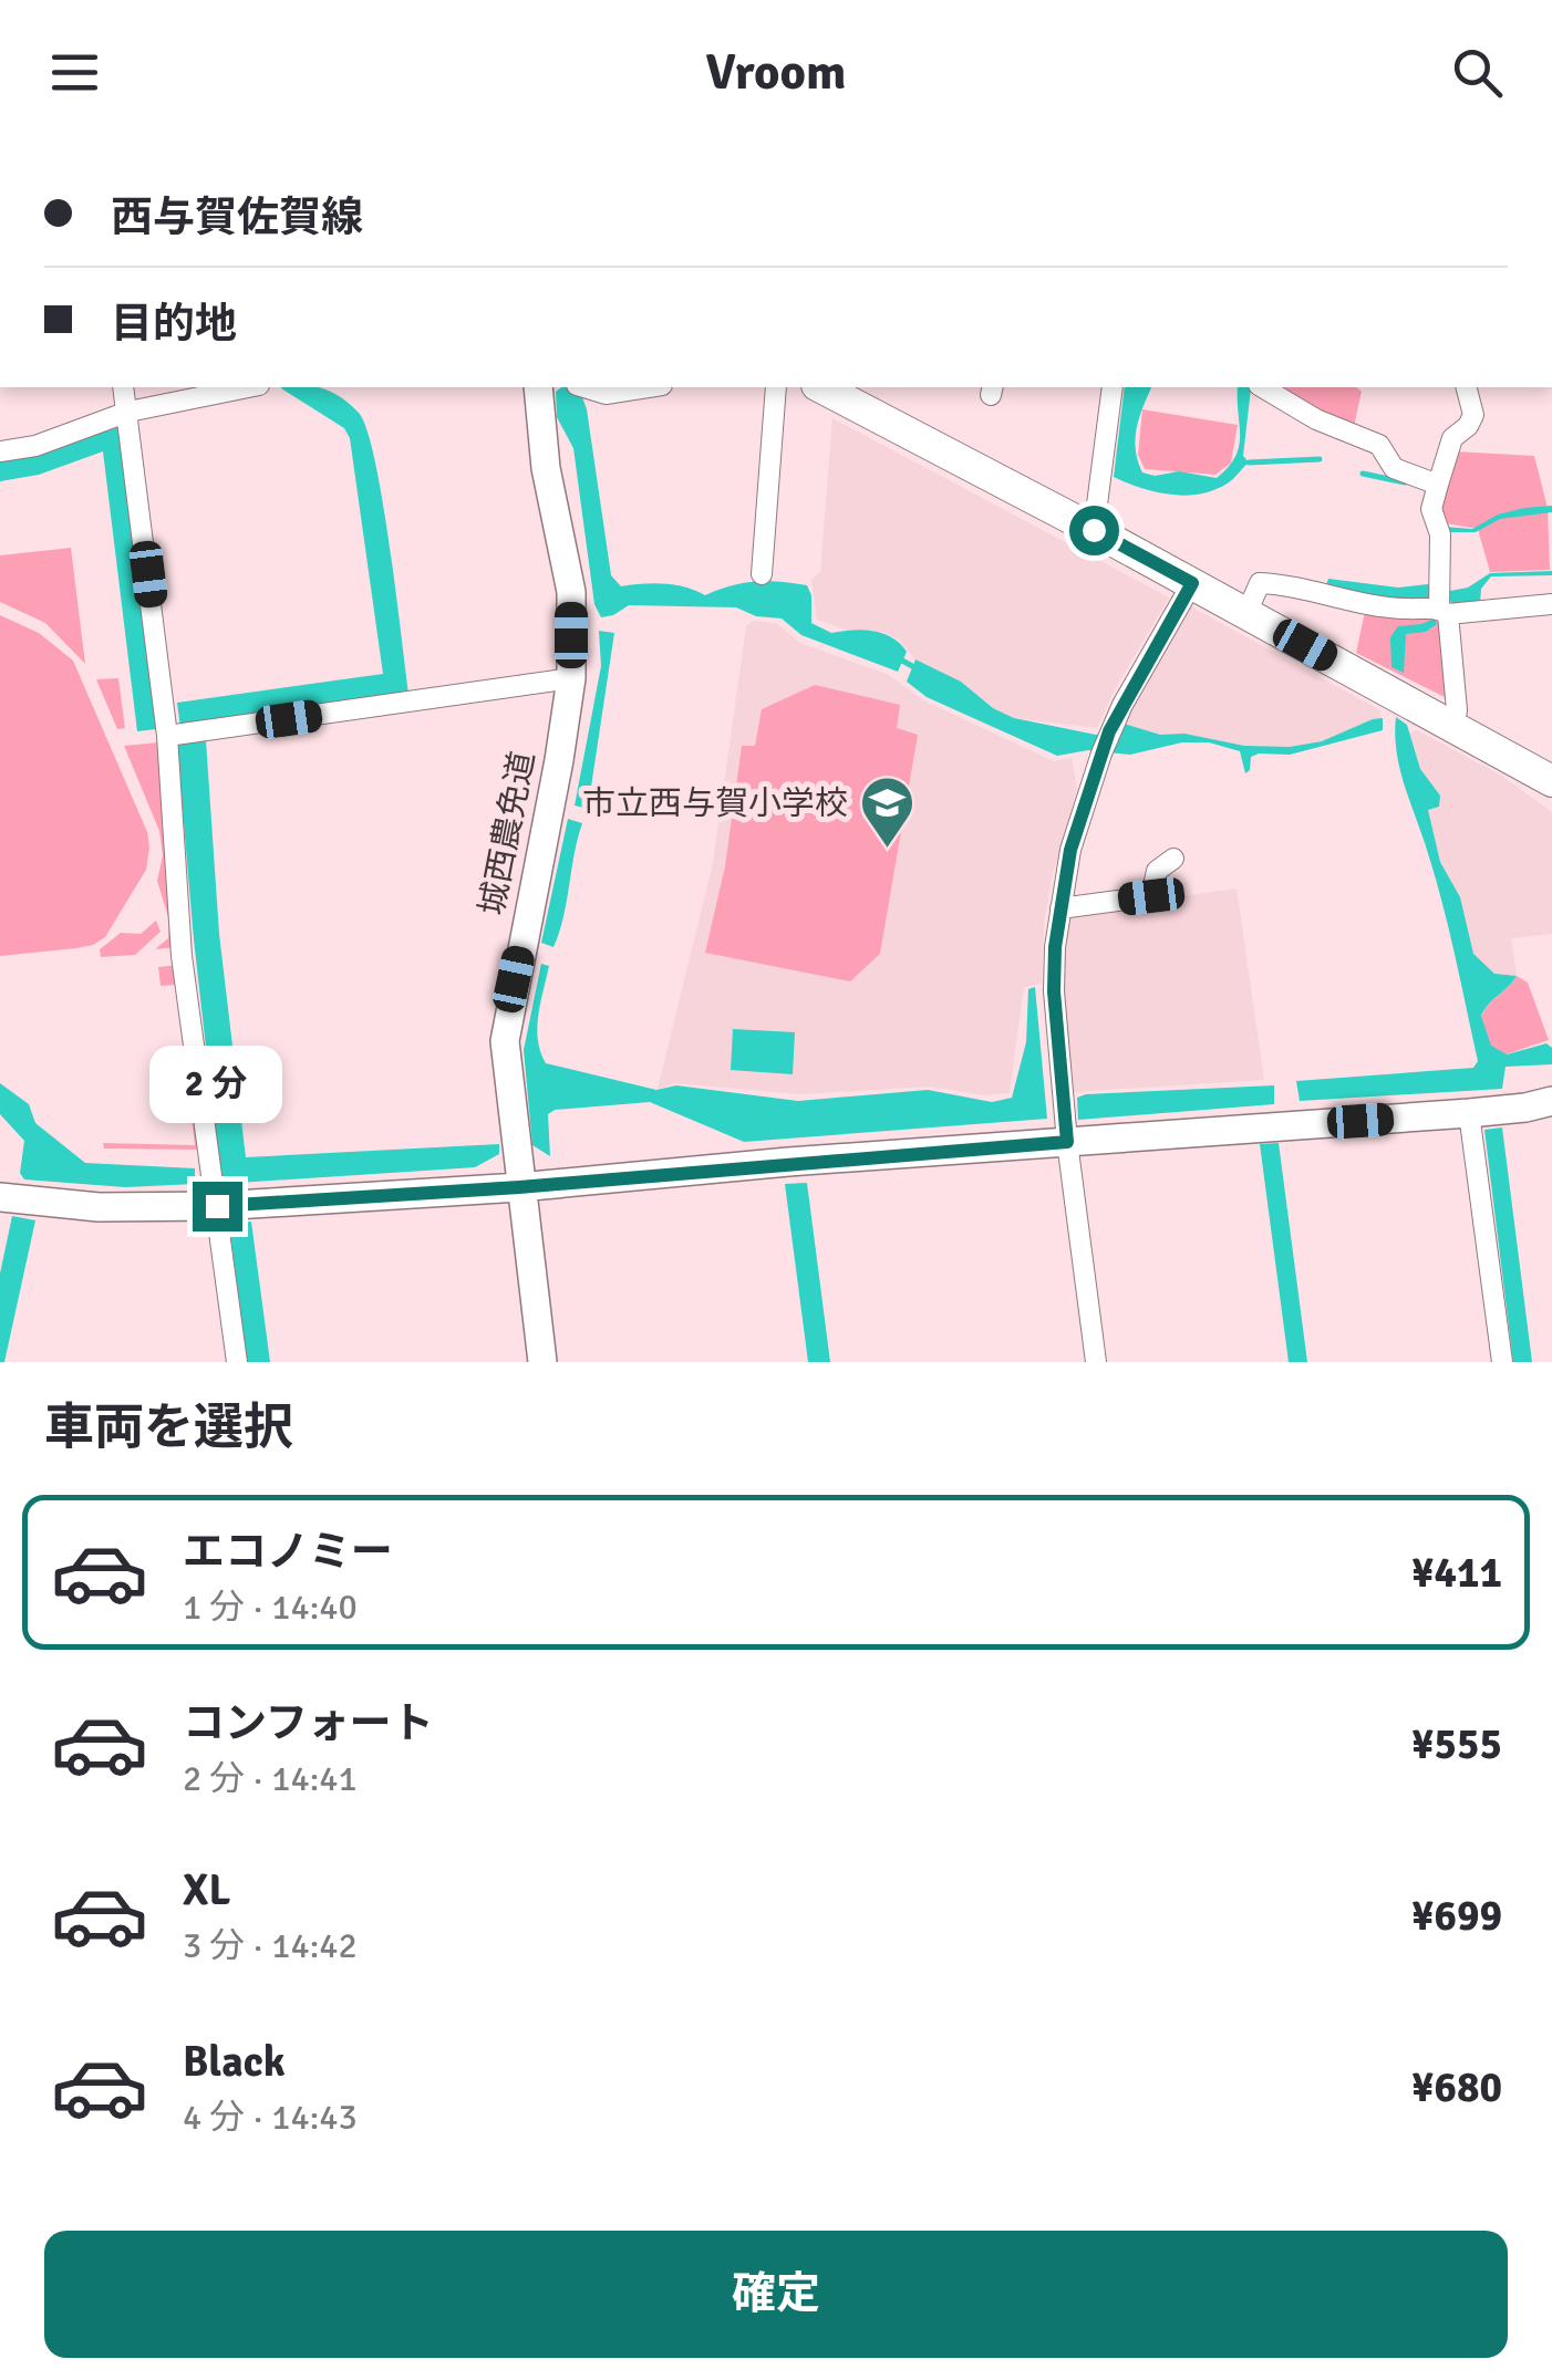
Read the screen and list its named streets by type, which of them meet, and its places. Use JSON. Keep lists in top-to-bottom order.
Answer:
{
  "streets": {
    "street": ["城西農免道"]
  },
  "places": {
    "school or university": ["市立西与賀小学校"]
  },
  "page": {
    "header": "Vroom",
    "banner": ["西与賀佐賀線", "目的地"],
    "bubble": "2 分",
    "heading": "車両を選択",
    "list": [
      {
        "name": "エコノミー",
        "note": "1 分 · 14:40",
        "value": "¥411"
      },
      {
        "name": "コンフォート",
        "note": "2 分 · 14:41",
        "value": "¥555"
      },
      {
        "name": "XL",
        "note": "3 分 · 14:42",
        "value": "¥699"
      },
      {
        "name": "Black",
        "note": "4 分 · 14:43",
        "value": "¥680"
      }
    ],
    "buttons": "確定"
  }
}
